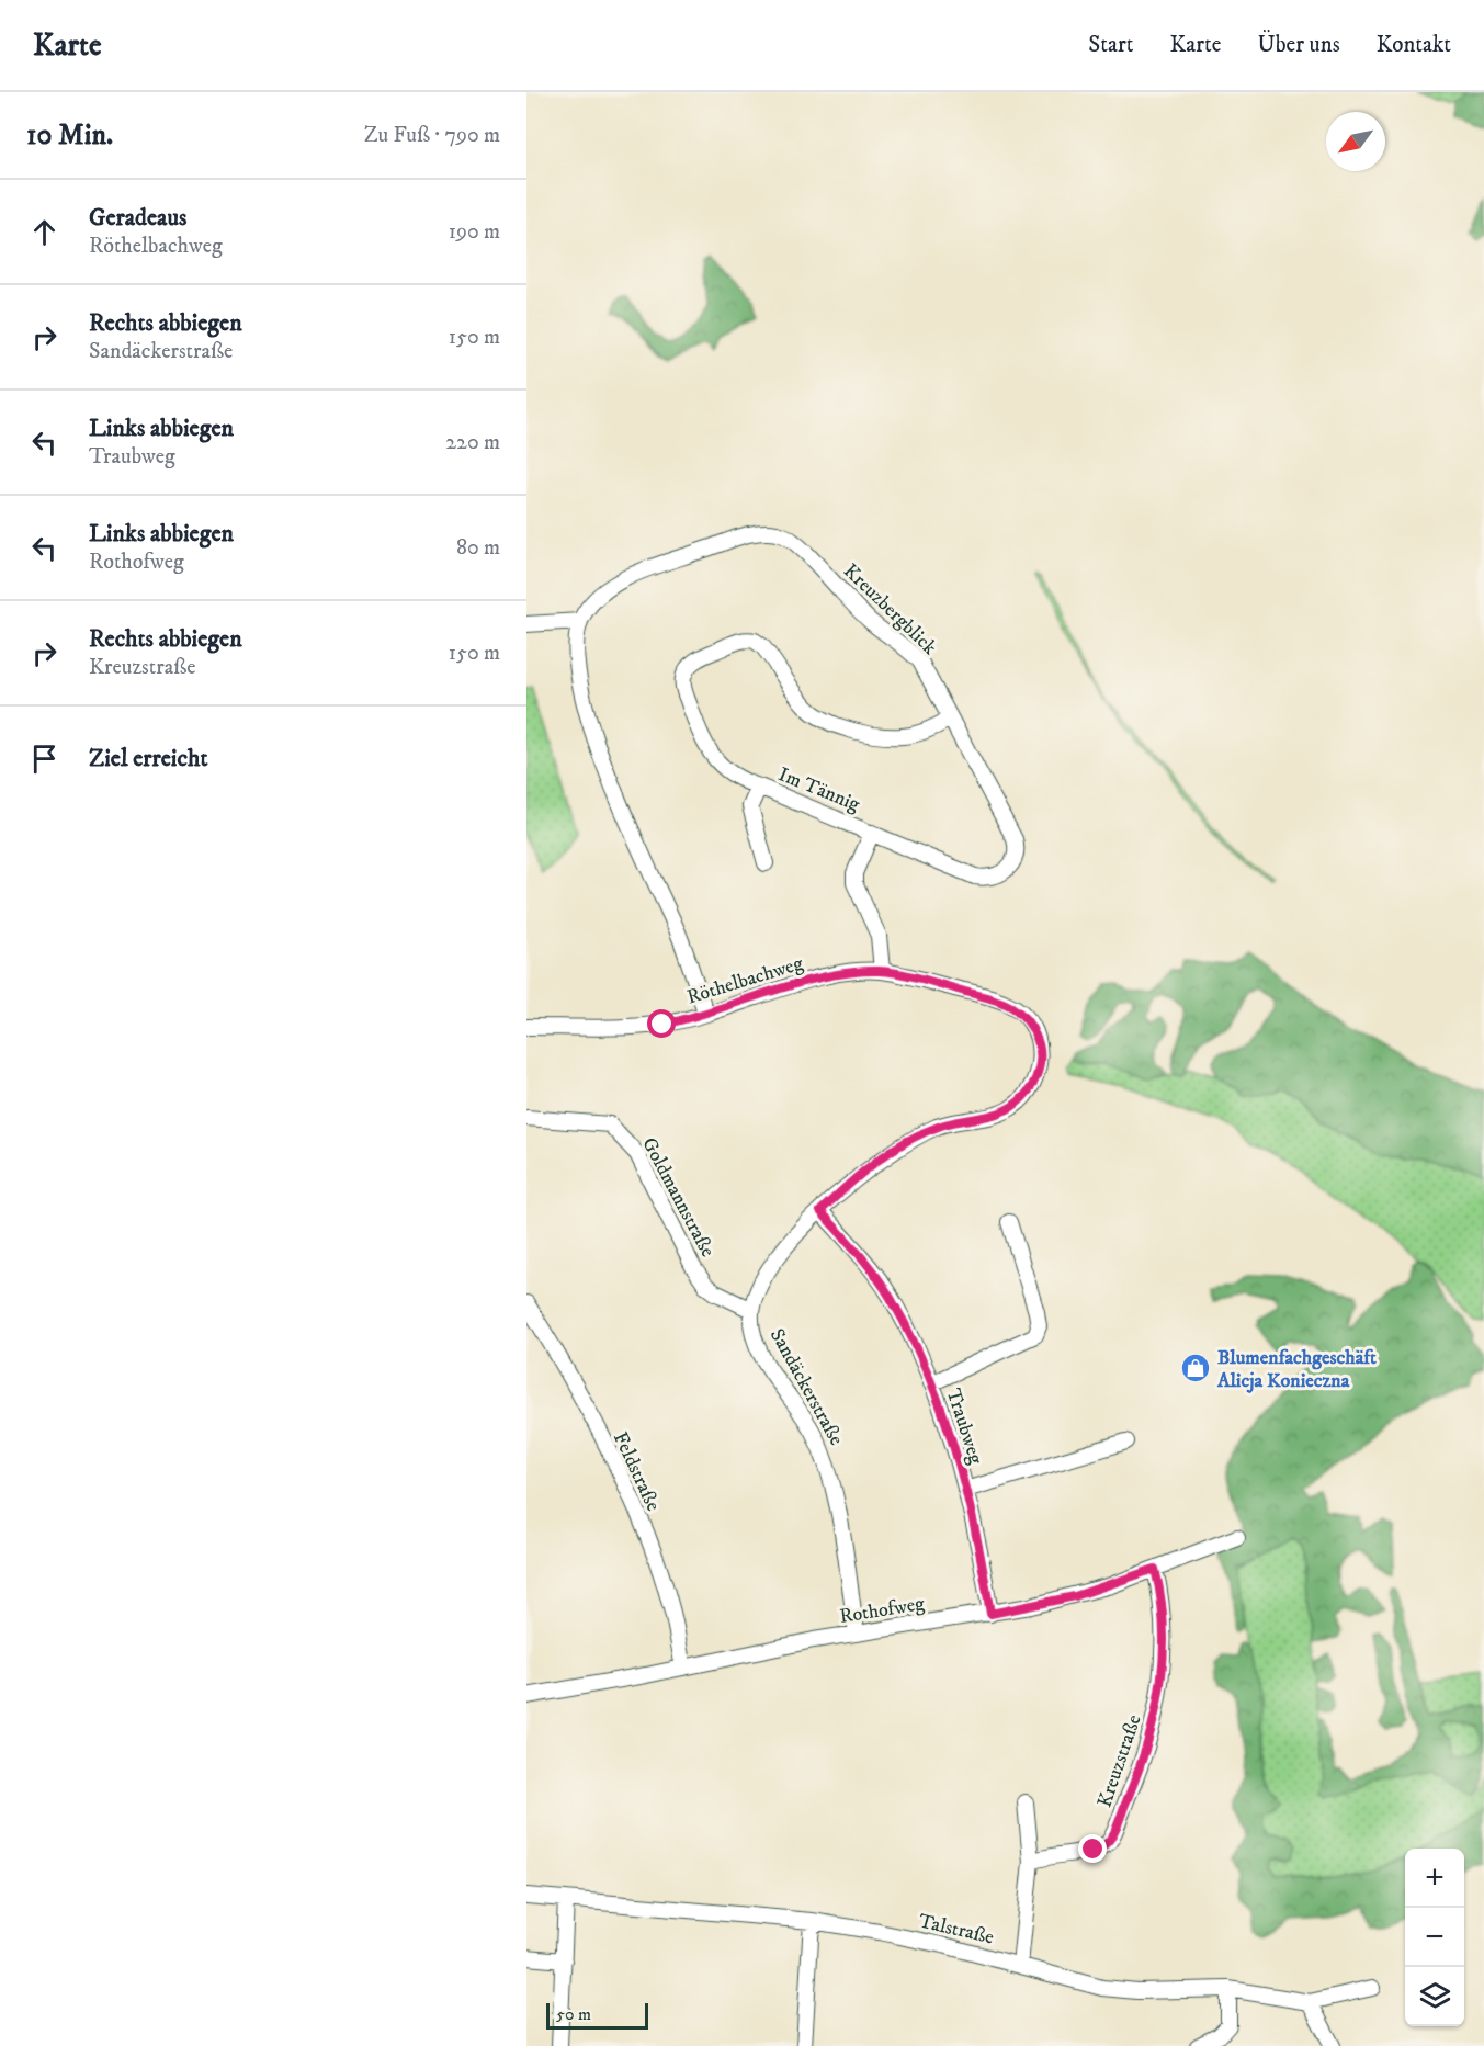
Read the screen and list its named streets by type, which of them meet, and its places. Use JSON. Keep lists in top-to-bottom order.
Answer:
{
  "streets": {
    "street": [
      "Kreuzbergblick",
      "Im Tännig",
      "Röthelbachweg",
      "Goldmannstraße",
      "Sandäckerstraße",
      "Traubweg",
      "Feldstraße",
      "Rothofweg",
      "Kreuzstraße",
      "Talstraße"
    ]
  },
  "crossings": [
    ["Kreuzbergblick", "Im Tännig"],
    ["Im Tännig", "Röthelbachweg"],
    ["Röthelbachweg", "Sandäckerstraße"],
    ["Goldmannstraße", "Sandäckerstraße"],
    ["Sandäckerstraße", "Traubweg"],
    ["Sandäckerstraße", "Rothofweg"],
    ["Traubweg", "Rothofweg"],
    ["Feldstraße", "Rothofweg"],
    ["Rothofweg", "Kreuzstraße"]
  ],
  "places": {
    "shop": ["Blumenfachgeschäft Alicja Konieczna"]
  },
  "scale_bar": "50 m",
  "north": "bottom left",
  "page": {
    "header": "Karte",
    "nav": [
      "Start",
      "Karte",
      "Über uns",
      "Kontakt"
    ],
    "heading": ["10 Min.", "Zu Fuß · 790 m"],
    "list": [
      ["Geradeaus", "Röthelbachweg", "190 m"],
      ["Rechts abbiegen", "Sandäckerstraße", "150 m"],
      ["Links abbiegen", "Traubweg", "220 m"],
      ["Links abbiegen", "Rothofweg", "80 m"],
      ["Rechts abbiegen", "Kreuzstraße", "150 m"],
      "Ziel erreicht"
    ],
    "map_buttons": ["+", "−"],
    "scale": "50 m"
  }
}
